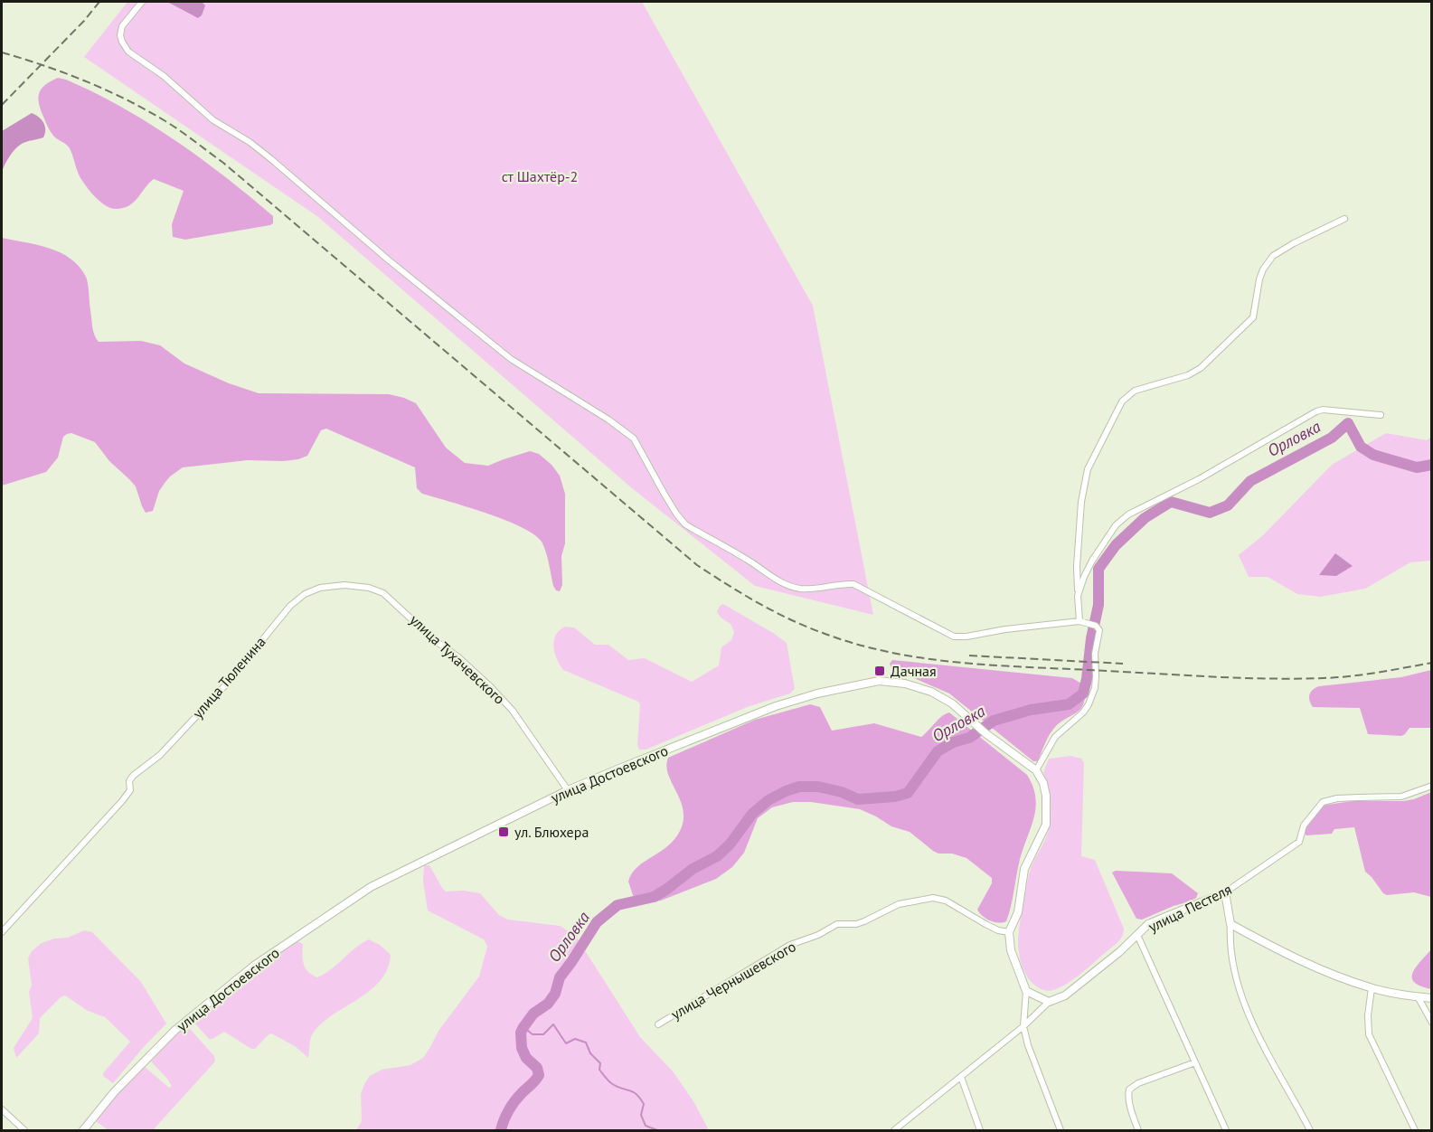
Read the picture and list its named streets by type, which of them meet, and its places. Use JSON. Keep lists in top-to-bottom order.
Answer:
{
  "streets": {
    "main road": ["улица Достоевского", "улица Пестеля"],
    "street": ["улица Тухачевского", "улица Тюленина", "улица Чернышевского"]
  },
  "crossings": [
    ["улица Тухачевского", "улица Тюленина"],
    ["улица Тухачевского", "улица Достоевского"]
  ],
  "water": ["Орловка"],
  "parks": ["ст Шахтёр-2"],
  "places": {
    "transit": ["Дачная", "ул. Блюхера"]
  }
}
